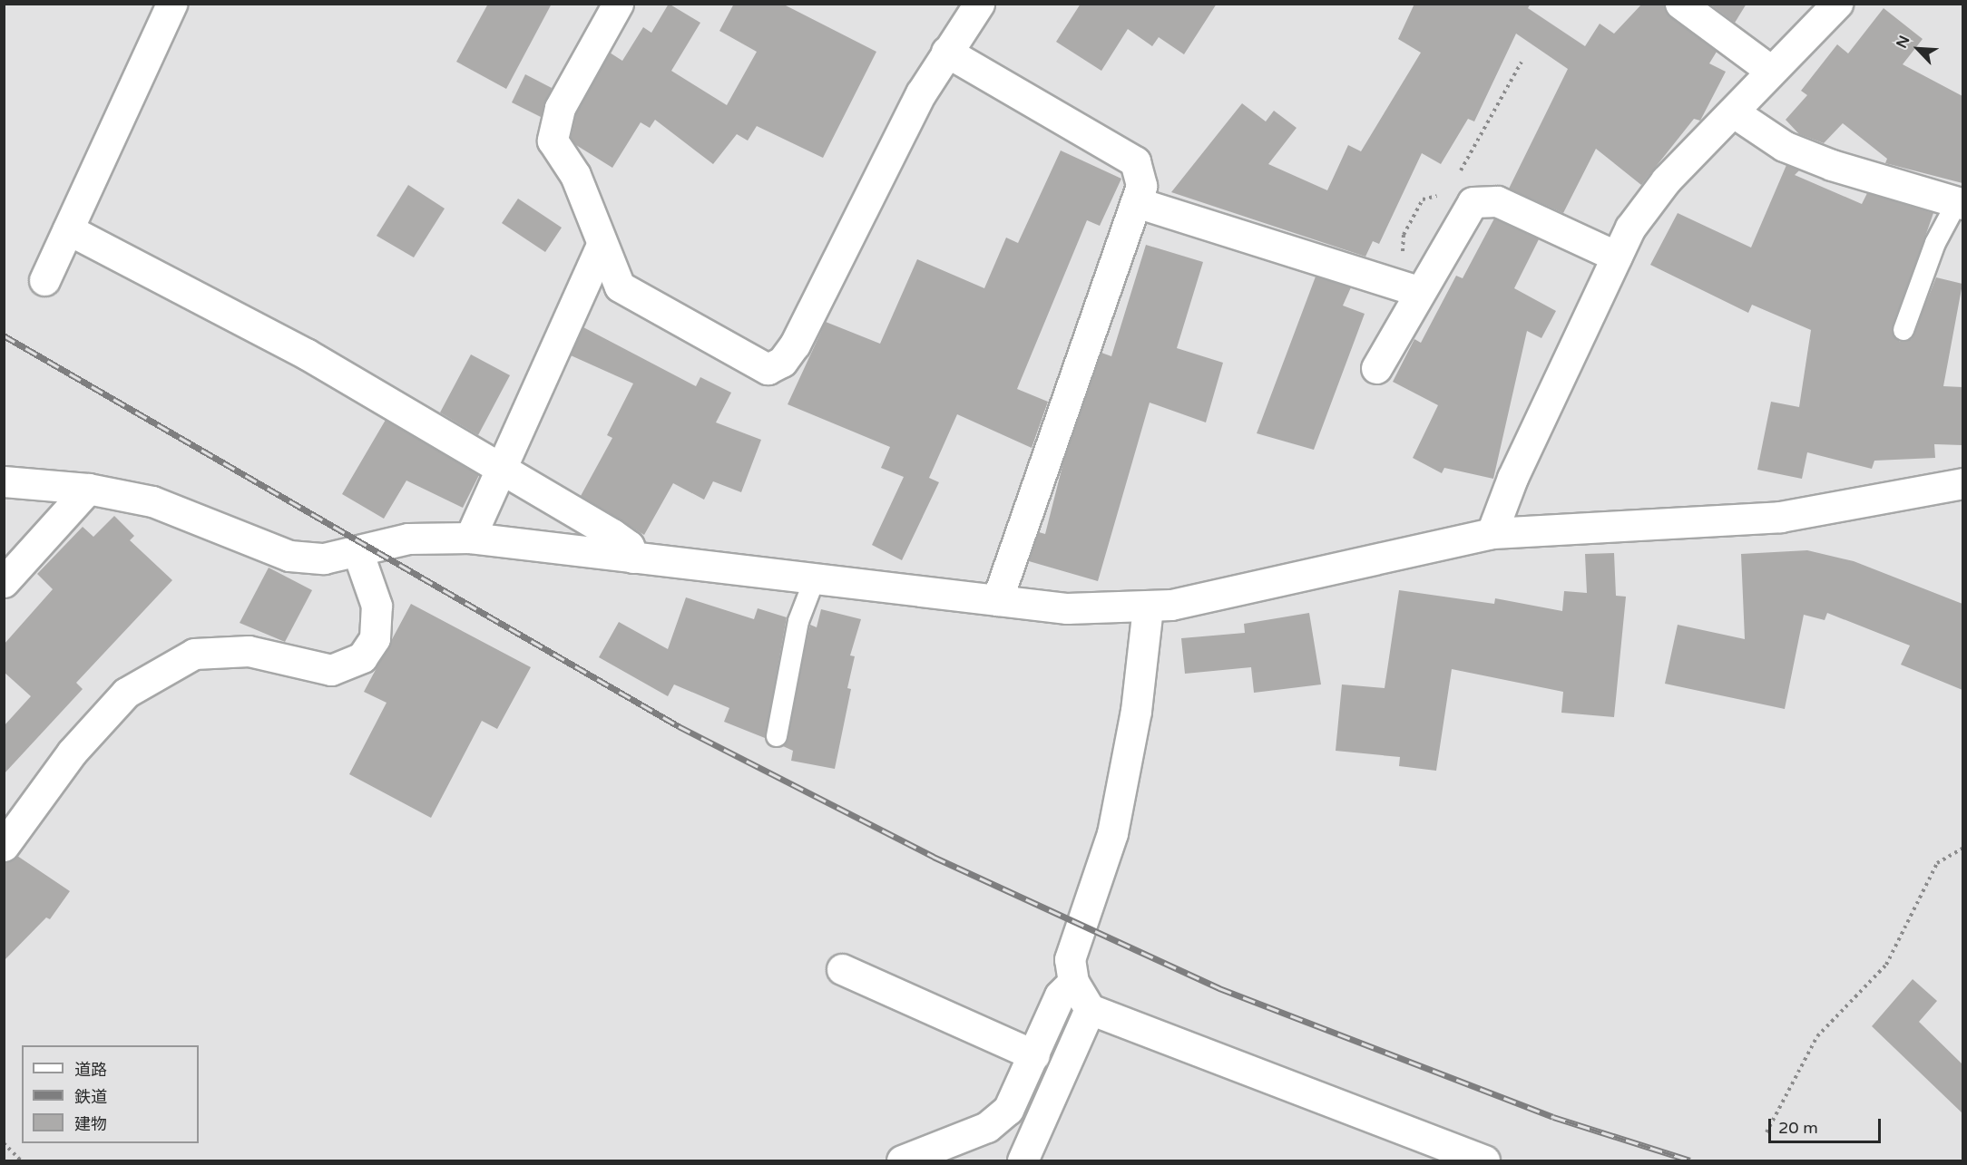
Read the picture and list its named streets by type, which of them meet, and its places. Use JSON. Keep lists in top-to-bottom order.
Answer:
{
  "legend": ["道路", "鉄道", "建物"],
  "scale_bar": "20 m",
  "north": "top left"
}
